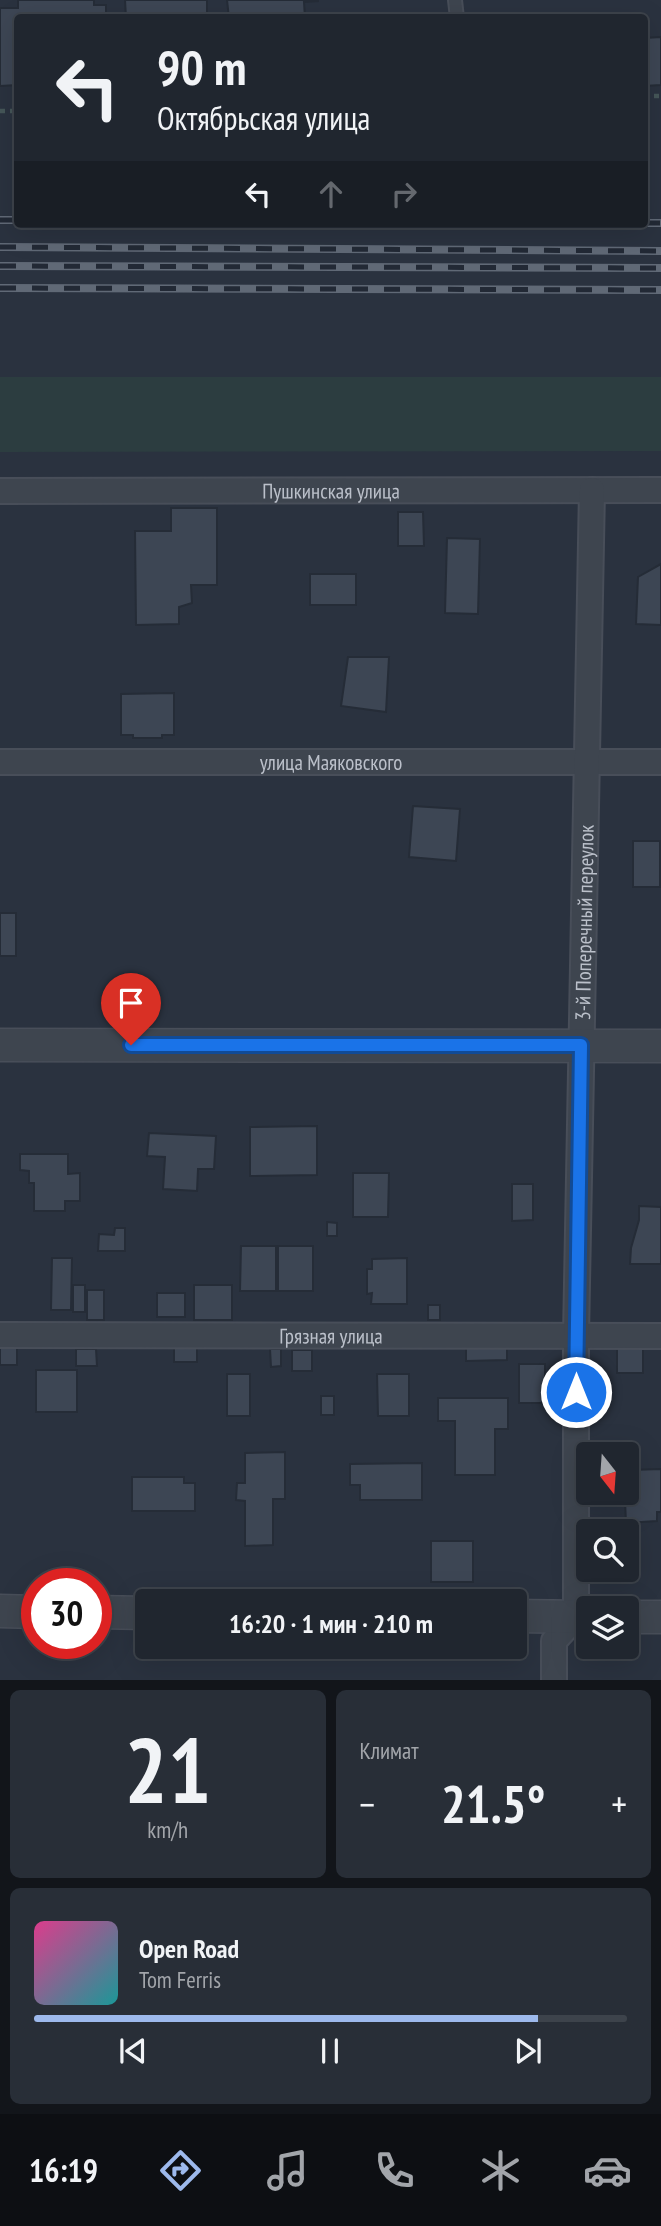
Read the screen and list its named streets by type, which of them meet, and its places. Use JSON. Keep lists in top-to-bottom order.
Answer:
{
  "streets": {
    "street": [
      "Пушкинская улица",
      "улица Маяковского",
      "3-й Поперечный переулок",
      "Грязная улица"
    ]
  },
  "crossings": [
    ["Пушкинская улица", "3-й Поперечный переулок"],
    ["улица Маяковского", "3-й Поперечный переулок"],
    ["3-й Поперечный переулок", "Грязная улица"]
  ],
  "north": "bottom",
  "page": {
    "turn": ["90 m", "Октябрьская улица"],
    "limit": "30",
    "trip": "16:20 · 1 мин · 210 m",
    "tile": [
      ["21", "km/h"],
      "Климат"
    ],
    "heat": ["−", "21.5°", "+"],
    "song": ["Open Road", "Tom Ferris"],
    "tabs": "16:19"
  }
}
